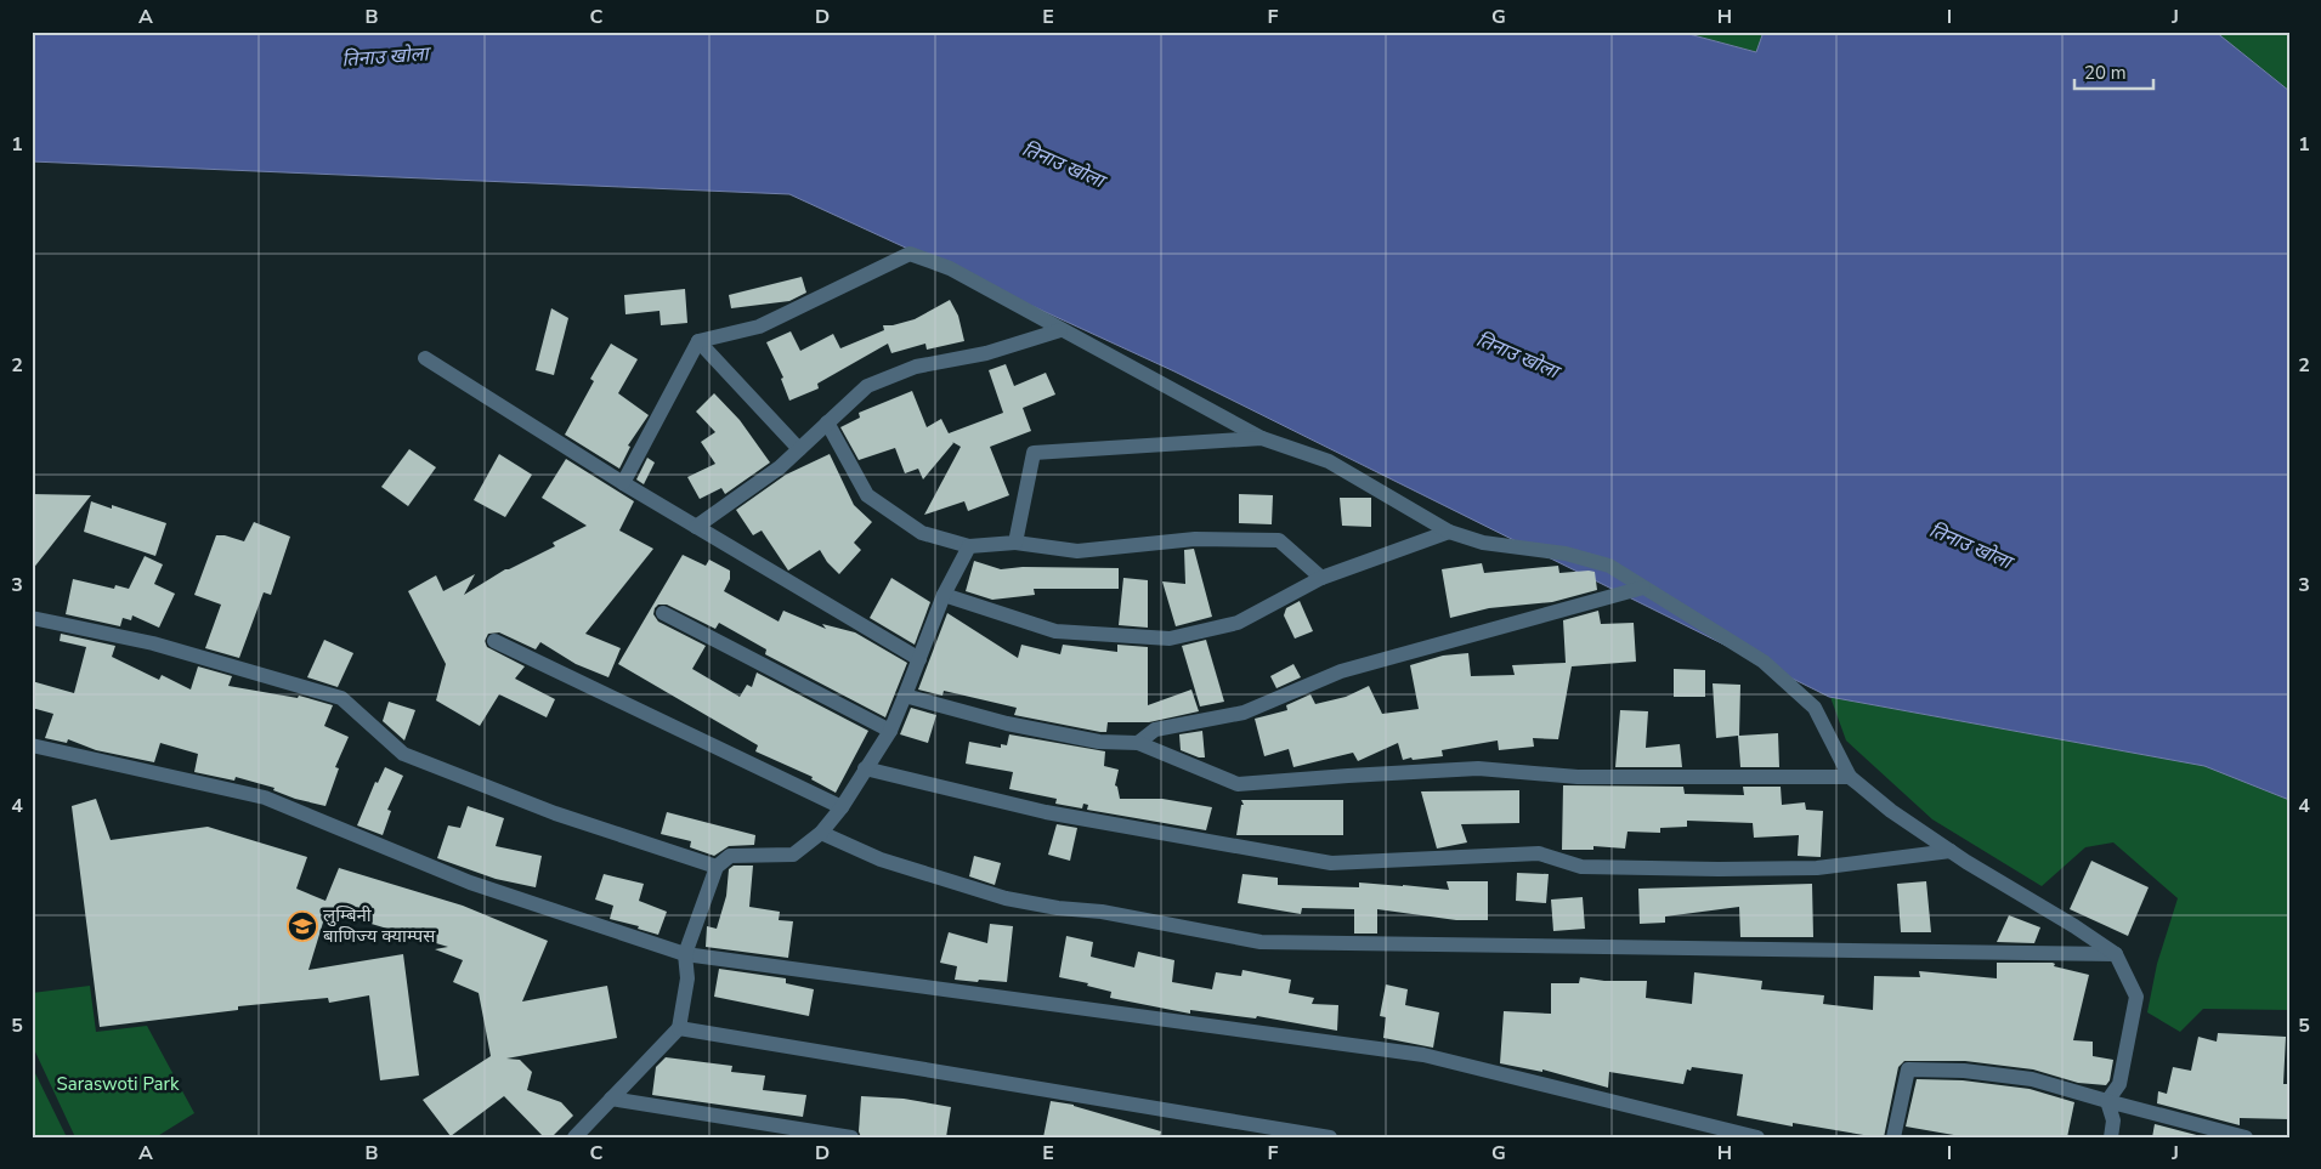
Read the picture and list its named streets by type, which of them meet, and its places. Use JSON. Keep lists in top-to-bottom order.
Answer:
{
  "water": ["तिनाउ खोला"],
  "parks": ["Saraswoti Park"],
  "places": {
    "school or university": ["लुम्बिनी बाणिज्य क्याम्पस"]
  },
  "scale_bar": "20 m",
  "grid": {
    "columns": [
      "A",
      "B",
      "C",
      "D",
      "E",
      "F",
      "G",
      "H",
      "I",
      "J"
    ],
    "rows": [
      "1",
      "2",
      "3",
      "4",
      "5"
    ]
  }
}
